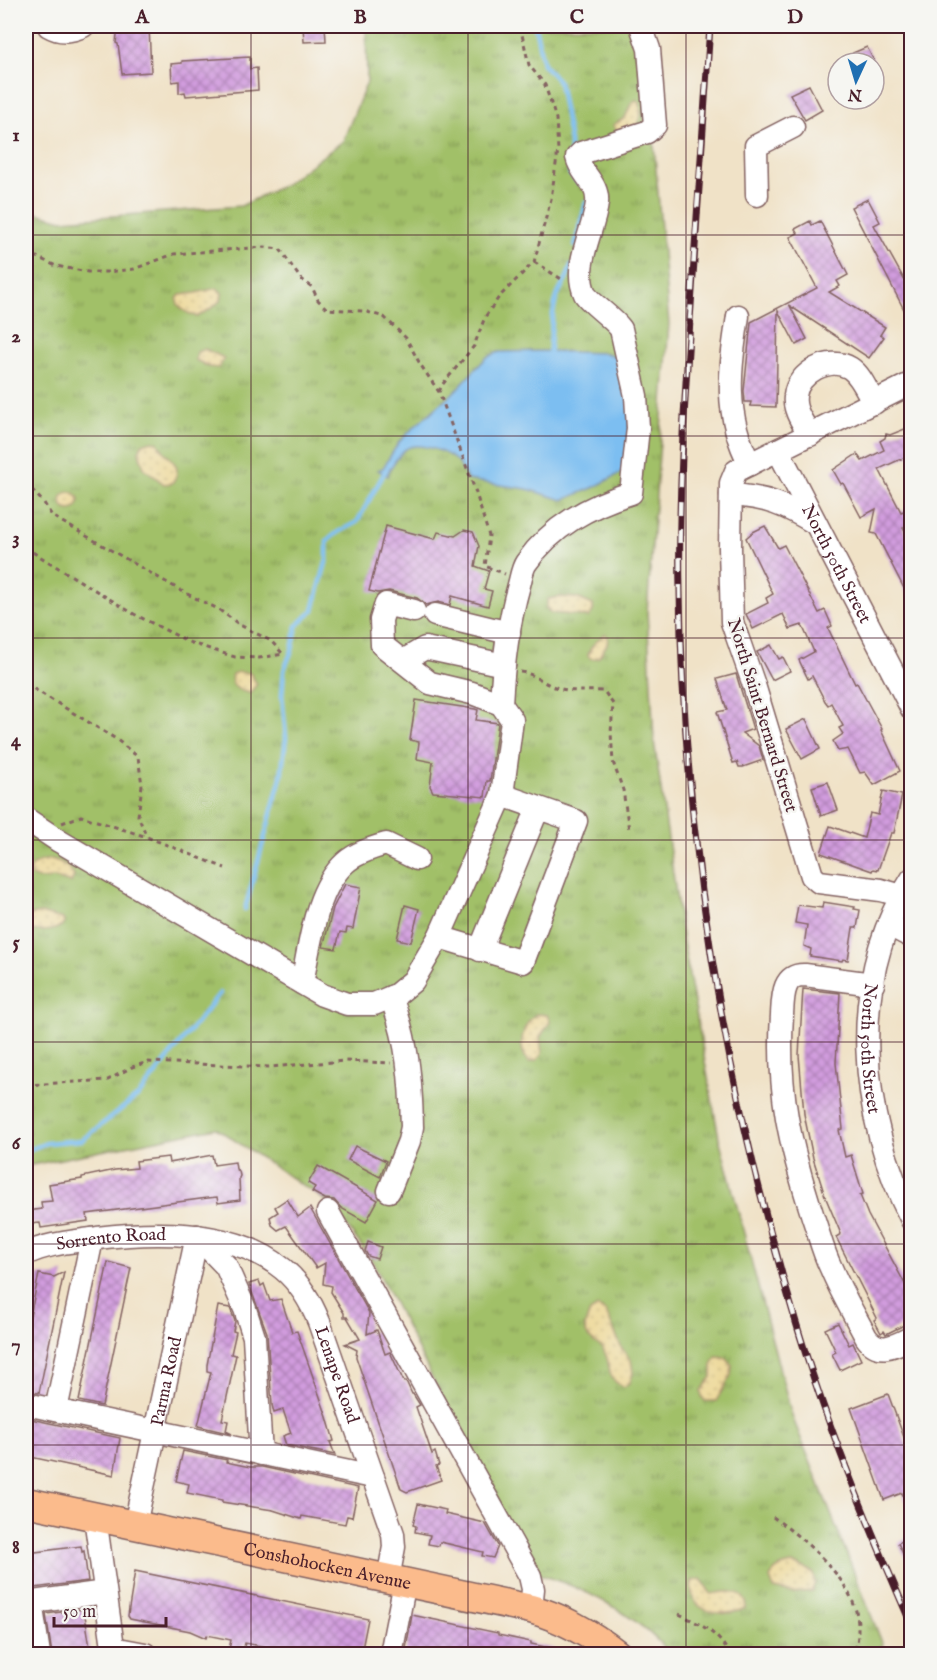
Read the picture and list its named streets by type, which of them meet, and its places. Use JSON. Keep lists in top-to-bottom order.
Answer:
{
  "streets": {
    "main road": ["Conshohocken Avenue"],
    "street": [
      "North 50th Street",
      "North Saint Bernard Street",
      "Sorrento Road",
      "Lenape Road",
      "Parma Road"
    ]
  },
  "crossings": [
    ["North 50th Street", "North Saint Bernard Street"],
    ["Sorrento Road", "Lenape Road"],
    ["Sorrento Road", "Parma Road"],
    ["Lenape Road", "Parma Road"],
    ["Lenape Road", "Conshohocken Avenue"],
    ["Parma Road", "Conshohocken Avenue"]
  ],
  "scale_bar": "50 m",
  "north": "bottom",
  "grid": {
    "columns": [
      "A",
      "B",
      "C",
      "D"
    ],
    "rows": [
      "1",
      "2",
      "3",
      "4",
      "5",
      "6",
      "7",
      "8"
    ]
  }
}
